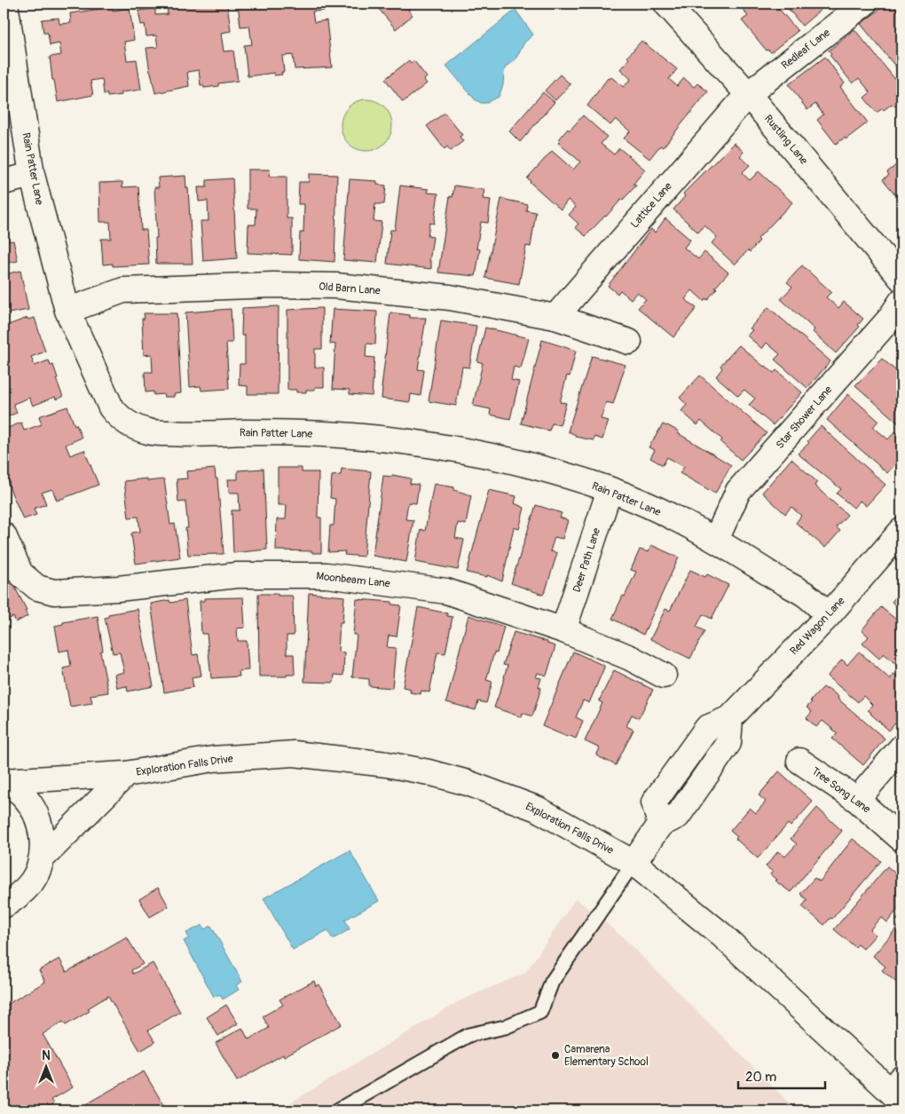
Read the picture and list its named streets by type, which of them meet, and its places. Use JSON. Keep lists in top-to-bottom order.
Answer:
{
  "streets": {
    "street": [
      "Redleaf Lane",
      "Rustling Lane",
      "Rain Patter Lane",
      "Lattice Lane",
      "Old Barn Lane",
      "Star Shower Lane",
      "Deer Path Lane",
      "Moonbeam Lane",
      "Red Wagon Lane",
      "Exploration Falls Drive",
      "Tree Song Lane"
    ]
  },
  "crossings": [
    ["Redleaf Lane", "Rustling Lane"],
    ["Redleaf Lane", "Lattice Lane"],
    ["Rustling Lane", "Lattice Lane"],
    ["Rain Patter Lane", "Old Barn Lane"],
    ["Rain Patter Lane", "Star Shower Lane"],
    ["Rain Patter Lane", "Deer Path Lane"],
    ["Rain Patter Lane", "Red Wagon Lane"],
    ["Lattice Lane", "Old Barn Lane"],
    ["Deer Path Lane", "Moonbeam Lane"],
    ["Red Wagon Lane", "Exploration Falls Drive"]
  ],
  "places": ["Camarena Elementary School"],
  "scale_bar": "20 m",
  "north": "top"
}
